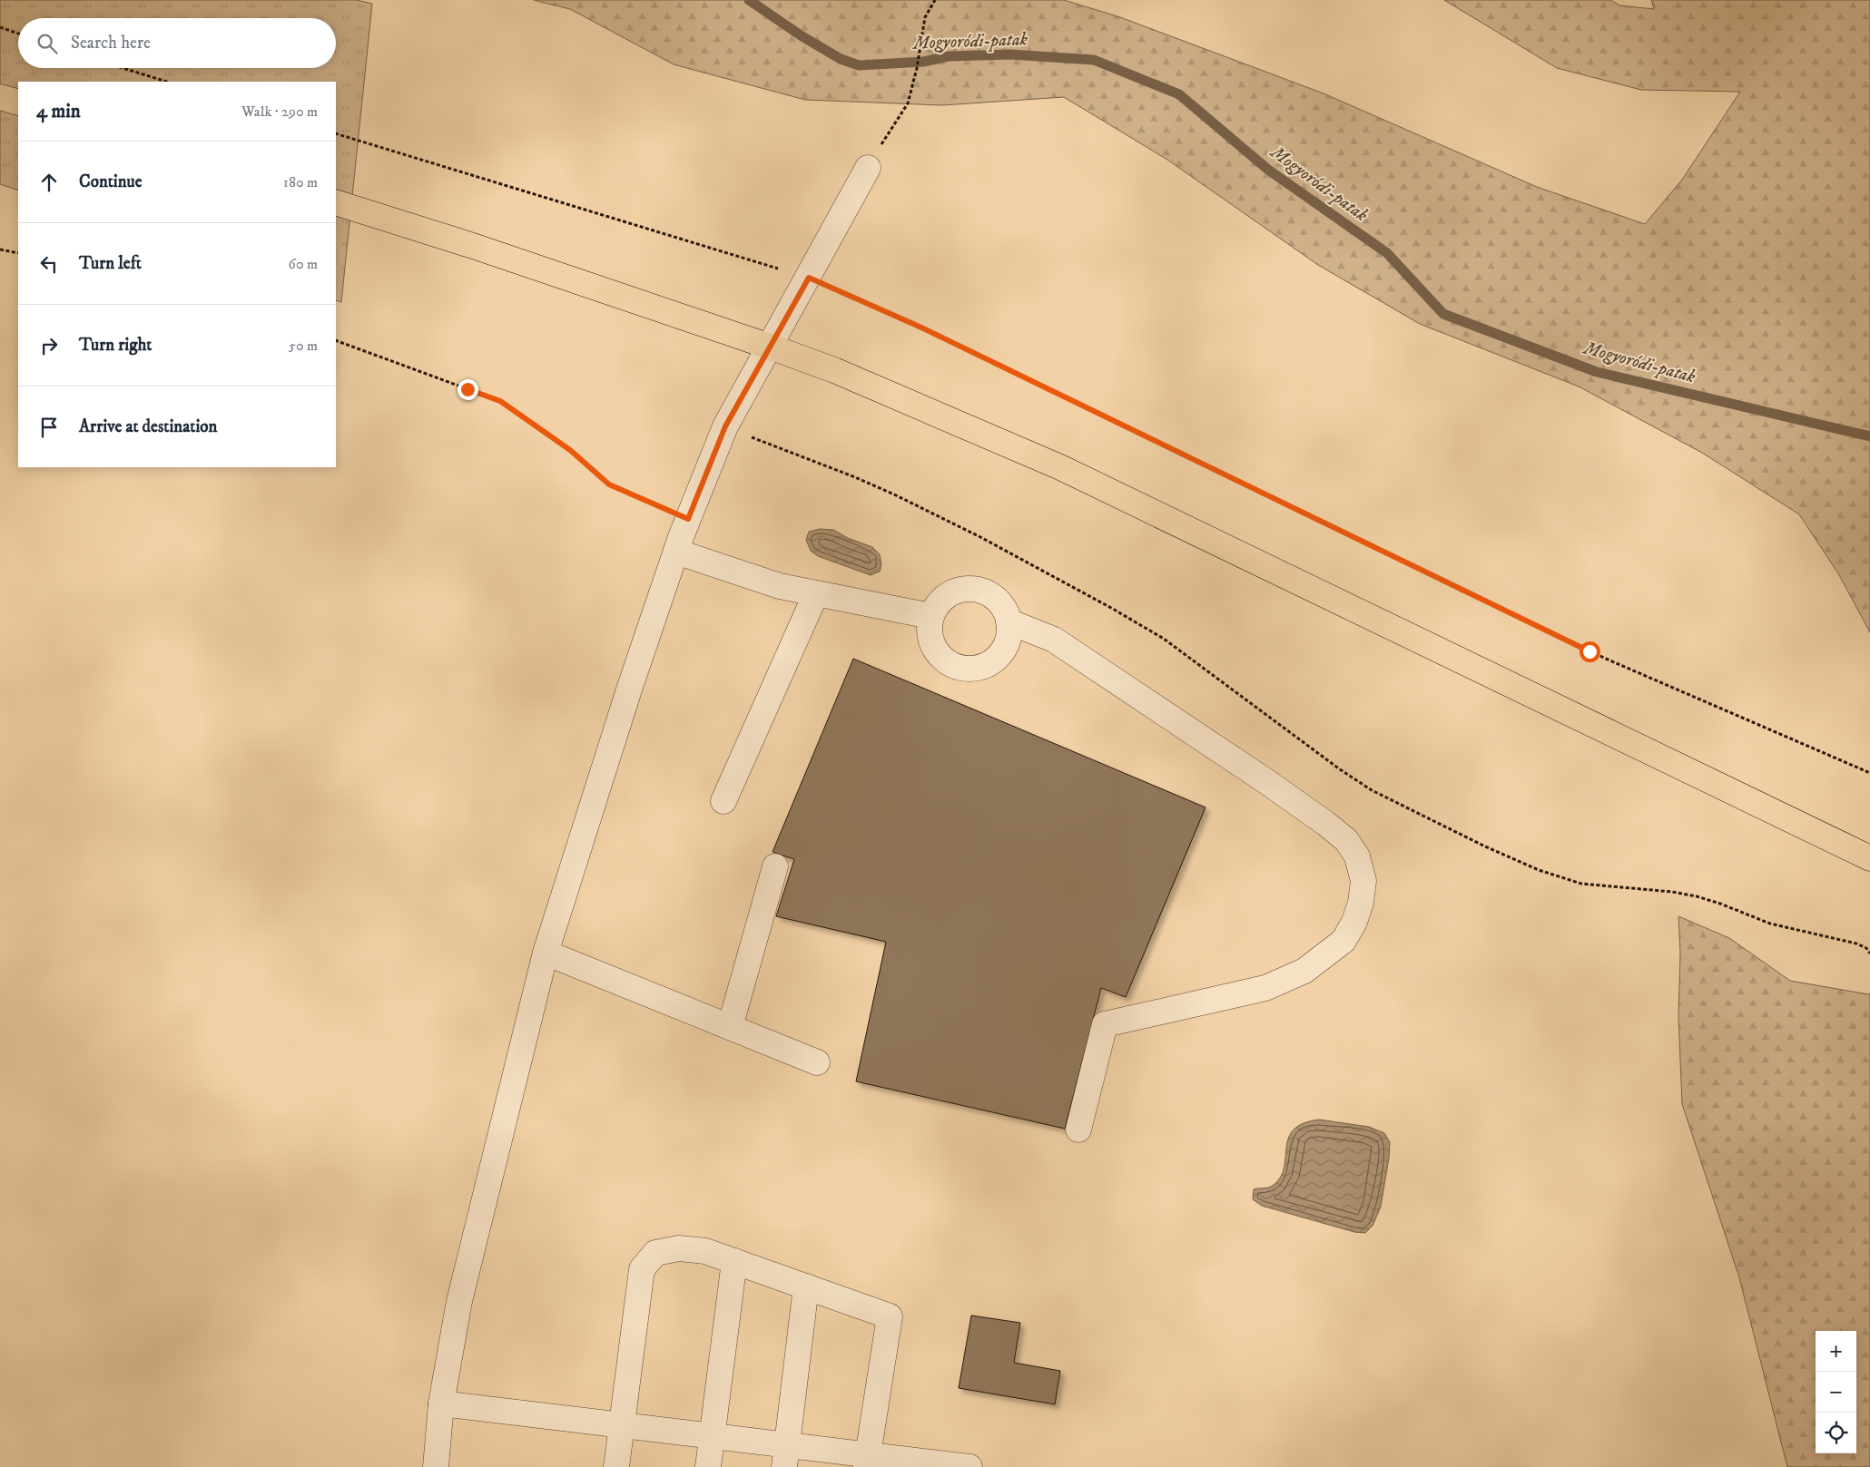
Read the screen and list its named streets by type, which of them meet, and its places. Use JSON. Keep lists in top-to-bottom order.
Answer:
{
  "water": ["Mogyoródi-patak"],
  "page": {
    "search": "Search here",
    "heading": ["4 min", "Walk · 290 m"],
    "list": [
      ["Continue", "180 m"],
      ["Turn left", "60 m"],
      ["Turn right", "50 m"],
      "Arrive at destination"
    ],
    "map_buttons": ["+", "−"]
  }
}
